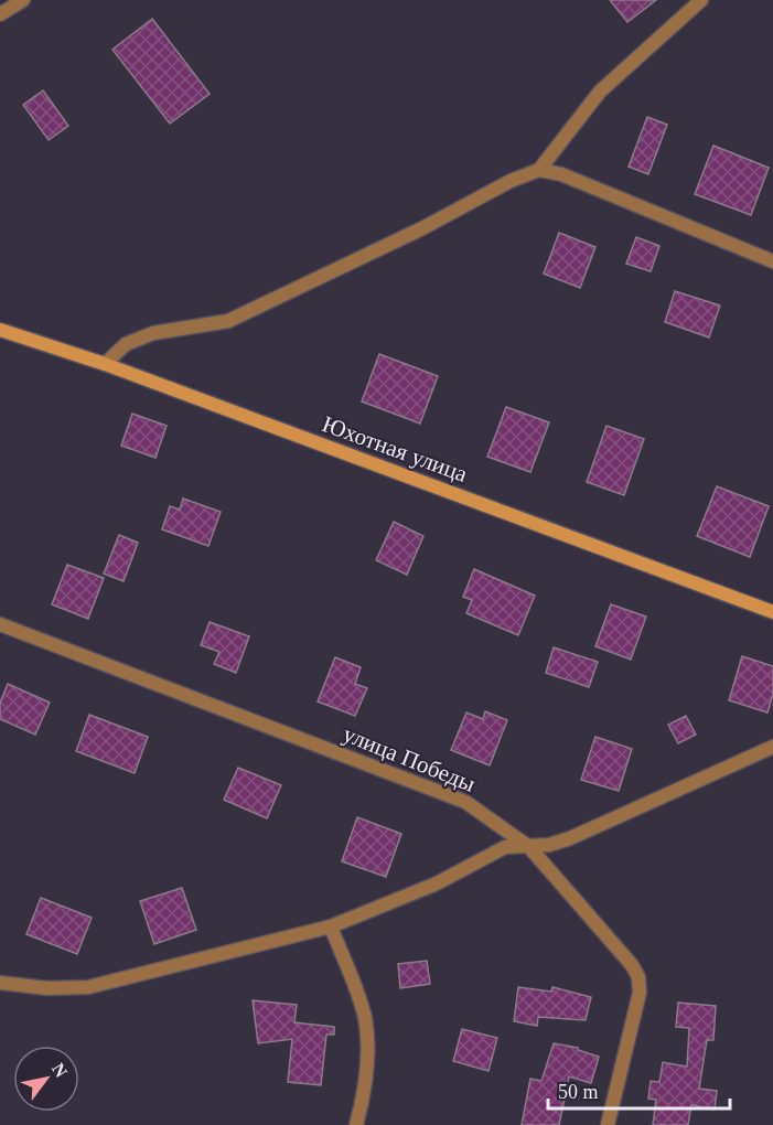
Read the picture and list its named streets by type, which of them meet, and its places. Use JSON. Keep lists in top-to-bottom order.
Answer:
{
  "streets": {
    "street": ["Юхотная улица", "улица Победы"]
  },
  "scale_bar": "50 m",
  "north": "top right"
}
